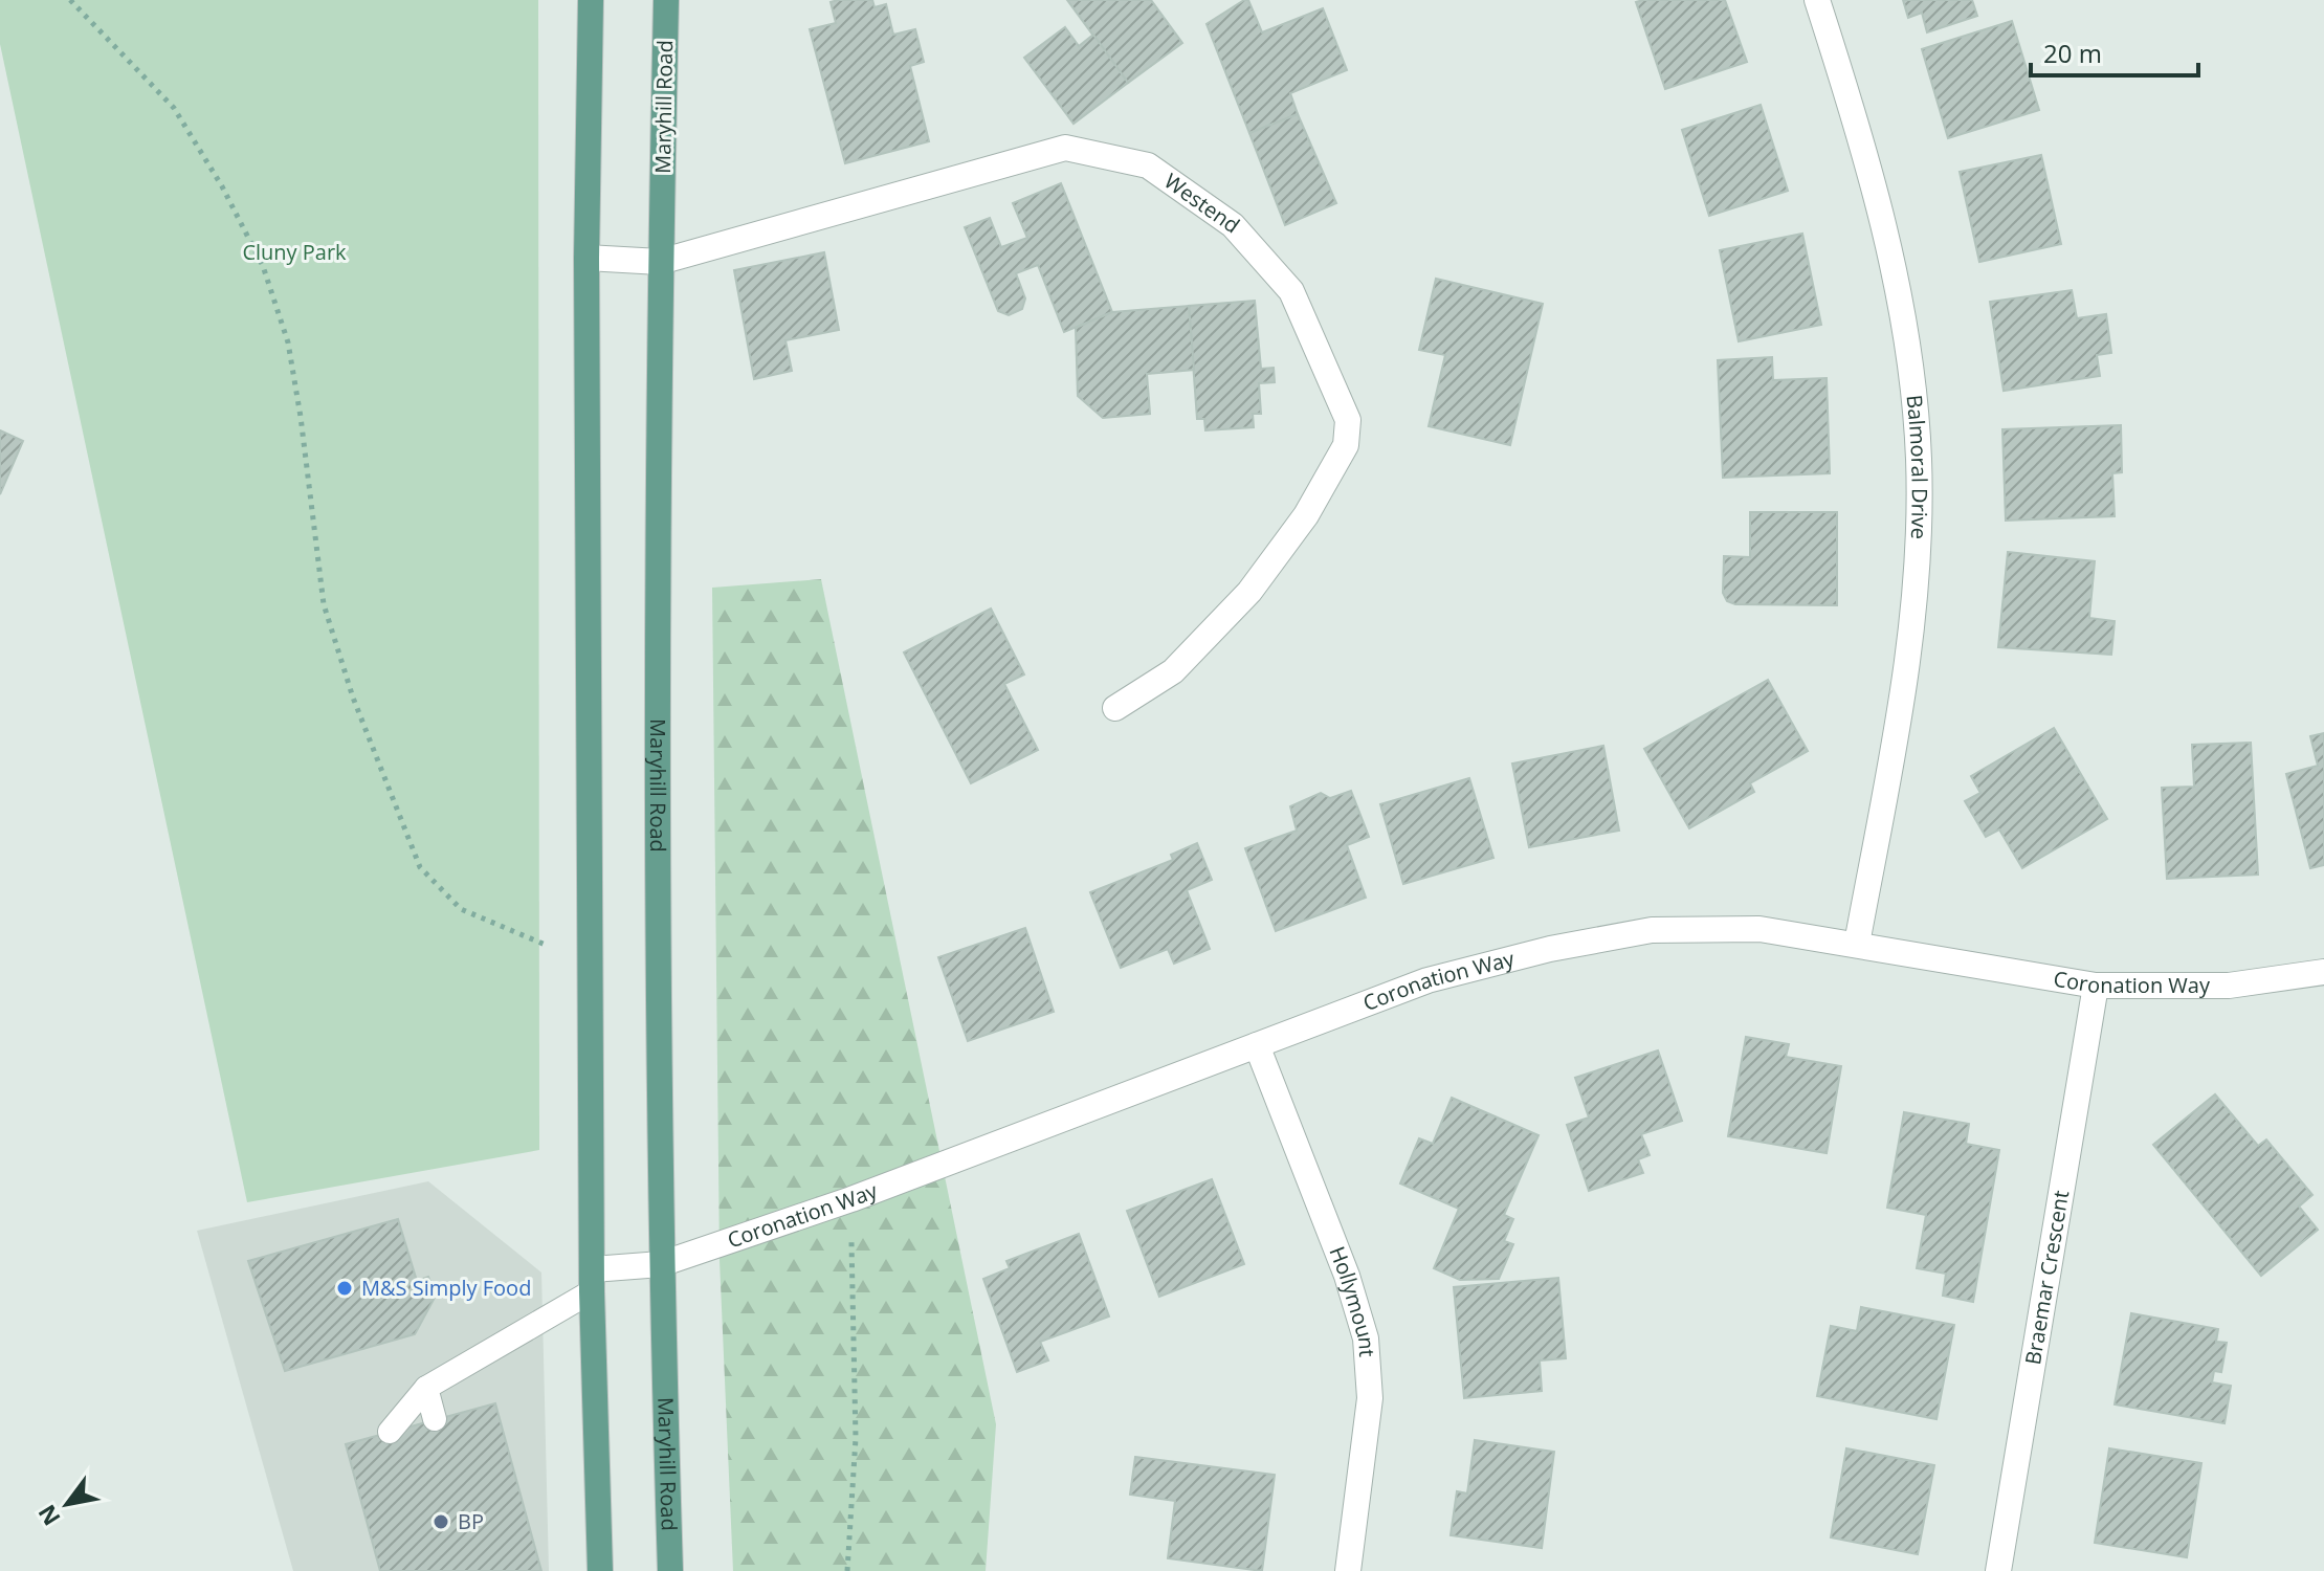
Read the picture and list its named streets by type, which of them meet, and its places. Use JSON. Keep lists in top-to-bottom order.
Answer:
{
  "streets": {
    "main road": ["Maryhill Road"],
    "street": [
      "Westend",
      "Balmoral Drive",
      "Coronation Way",
      "Braemar Crescent",
      "Hollymount"
    ]
  },
  "crossings": [
    ["Maryhill Road", "Westend"],
    ["Maryhill Road", "Coronation Way"],
    ["Balmoral Drive", "Coronation Way"],
    ["Coronation Way", "Braemar Crescent"],
    ["Coronation Way", "Hollymount"]
  ],
  "parks": ["Cluny Park"],
  "places": ["M&S Simply Food", "BP"],
  "scale_bar": "20 m",
  "north": "bottom left"
}
